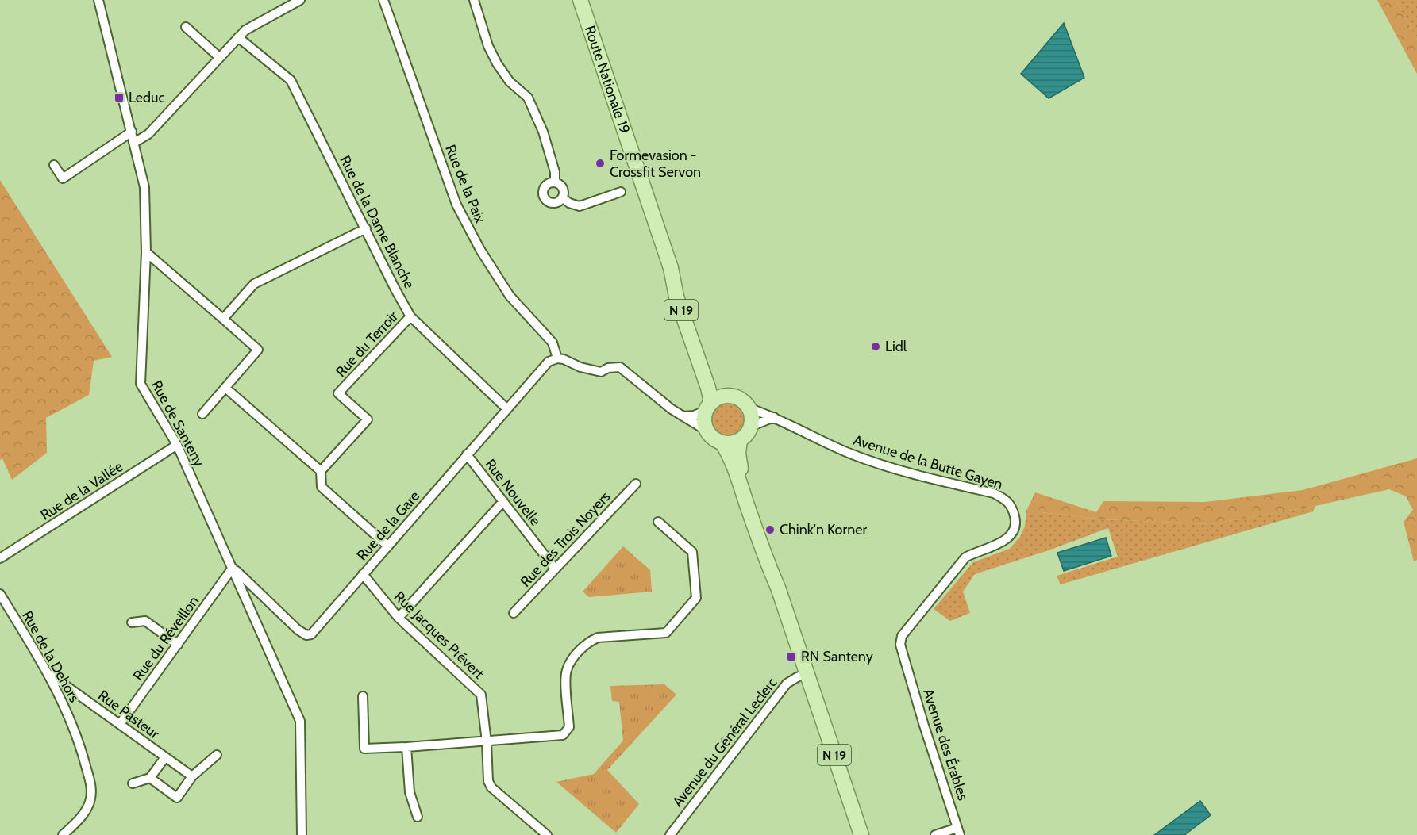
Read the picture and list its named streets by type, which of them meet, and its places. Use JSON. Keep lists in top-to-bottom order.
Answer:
{
  "streets": {
    "main road": ["Route Nationale 19", "N 19"],
    "street": [
      "Rue de la Paix",
      "Rue de la Dame Blanche",
      "Rue du Terroir",
      "Rue de Santeny",
      "Avenue de la Butte Gayen",
      "Rue de la Vallée",
      "Rue Nouvelle",
      "Rue de la Gare",
      "Rue des Trois Noyers",
      "Rue Jacques Prévert",
      "Rue du Réveillon",
      "Rue de la Dehors",
      "Rue Pasteur",
      "Avenue du Général Leclerc",
      "Avenue des Érables"
    ]
  },
  "crossings": [
    ["Route Nationale 19", "N 19"],
    ["Route Nationale 19", "Avenue de la Butte Gayen"],
    ["Rue de la Paix", "Rue de la Gare"],
    ["Rue de la Dame Blanche", "Rue du Terroir"],
    ["Rue de la Dame Blanche", "Rue de la Gare"],
    ["N 19", "Avenue de la Butte Gayen"],
    ["N 19", "Avenue du Général Leclerc"],
    ["Rue de Santeny", "Rue de la Vallée"],
    ["Rue de Santeny", "Rue de la Gare"],
    ["Rue de Santeny", "Rue du Réveillon"],
    ["Avenue de la Butte Gayen", "Avenue des Érables"],
    ["Rue Nouvelle", "Rue de la Gare"],
    ["Rue Nouvelle", "Rue des Trois Noyers"],
    ["Rue de la Gare", "Rue Jacques Prévert"],
    ["Rue de la Gare", "Rue du Réveillon"],
    ["Rue du Réveillon", "Rue Pasteur"],
    ["Rue de la Dehors", "Rue Pasteur"]
  ],
  "places": {
    "transit": ["Leduc", "RN Santeny"],
    "other": ["Formevasion - Crossfit Servon", "Lidl", "Chink'n Korner"]
  }
}
